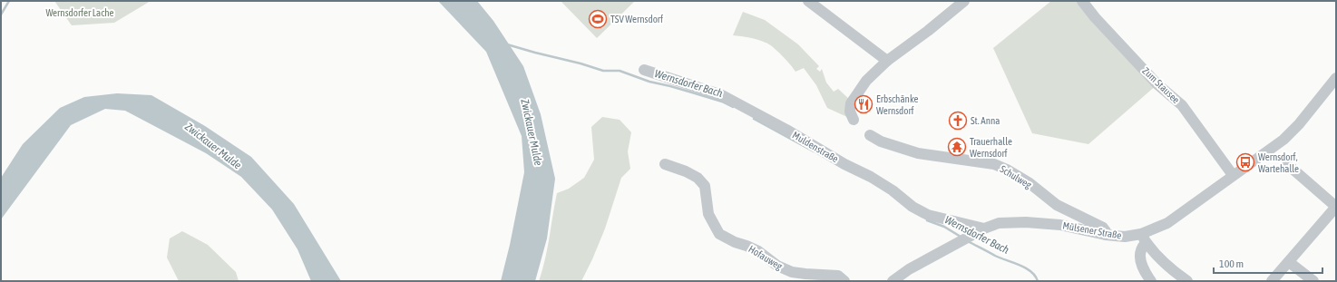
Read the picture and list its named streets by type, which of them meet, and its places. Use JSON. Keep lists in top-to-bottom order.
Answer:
{
  "streets": {
    "street": [
      "Zum Stausee",
      "Muldenstraße",
      "Schulweg",
      "Mülsener Straße",
      "Hofauweg"
    ]
  },
  "crossings": [
    ["Zum Stausee", "Mülsener Straße"],
    ["Muldenstraße", "Mülsener Straße"],
    ["Schulweg", "Mülsener Straße"]
  ],
  "water": ["Wernsdorfer Bach", "Zwickauer Mulde"],
  "parks": ["Wernsdorfer Lache"],
  "places": {
    "sports": ["TSV Wernsdorf"],
    "restaurant": ["Erbschänke Wernsdorf"],
    "church": ["St. Anna"],
    "temple": ["Trauerhalle Wernsdorf"],
    "bus stop": ["Wernsdorf, Wartehalle"]
  },
  "scale_bar": "100 m"
}
